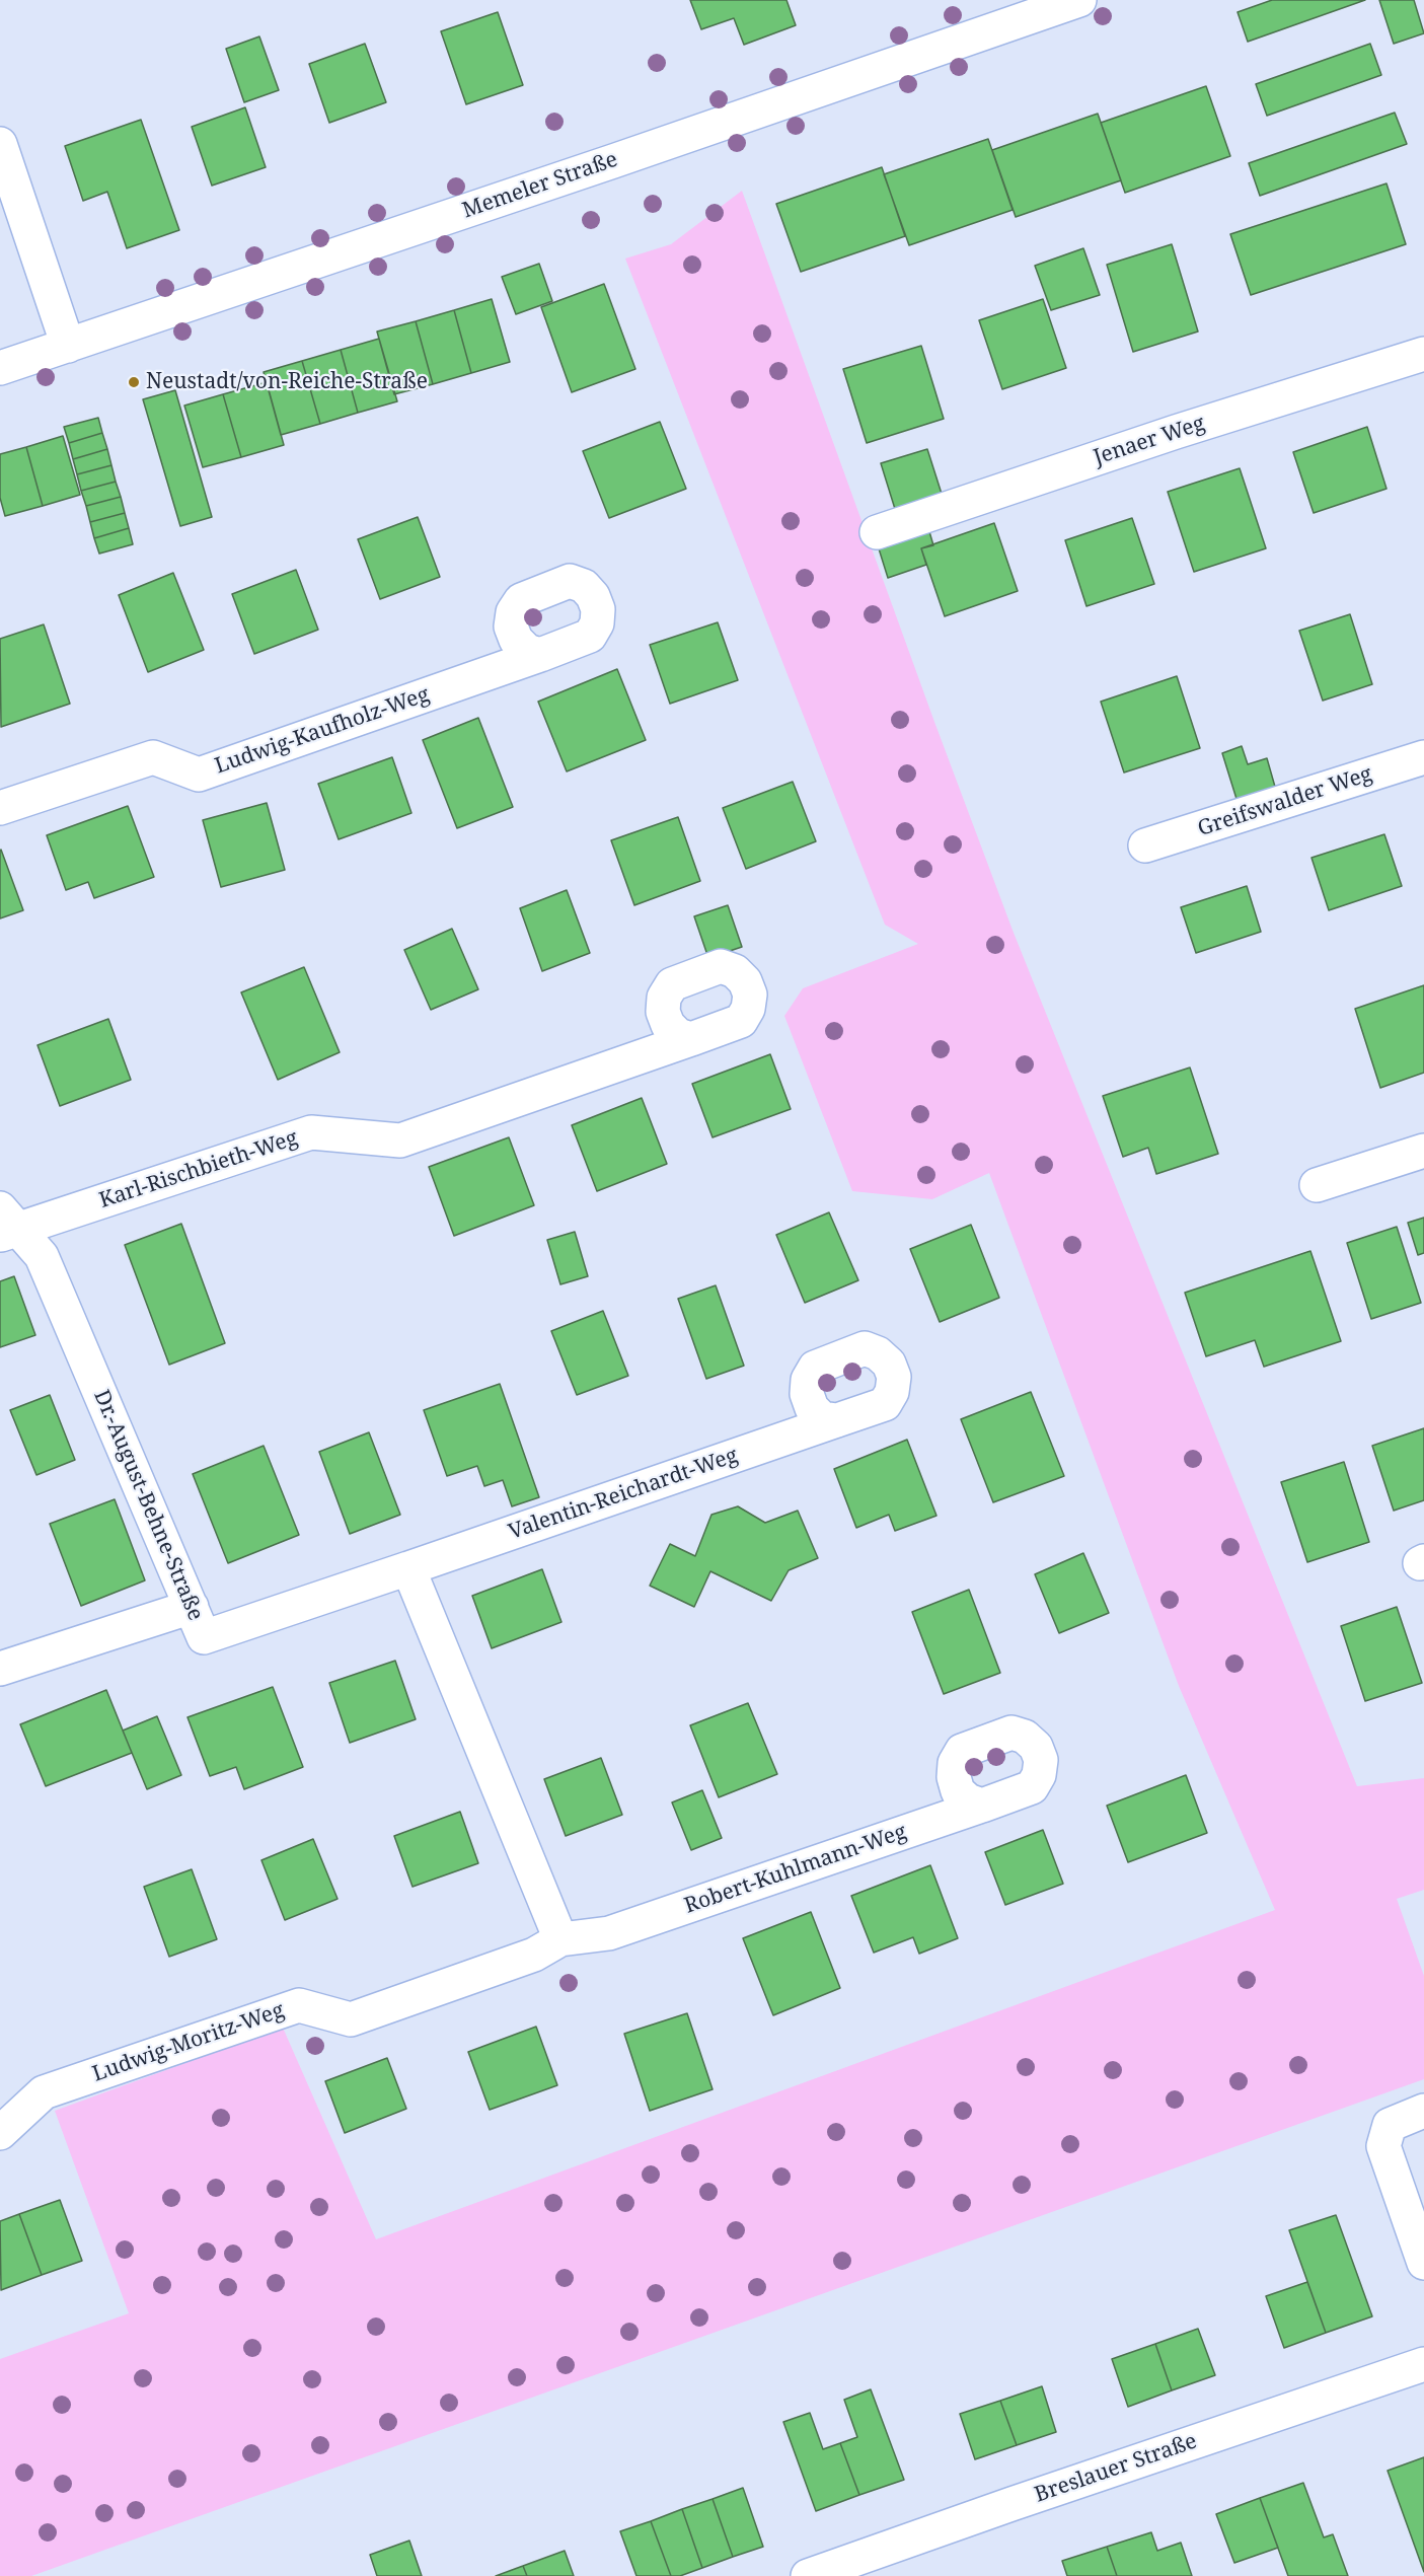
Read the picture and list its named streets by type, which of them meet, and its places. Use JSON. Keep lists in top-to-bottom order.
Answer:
{
  "streets": {
    "street": [
      "Memeler Straße",
      "Jenaer Weg",
      "Ludwig-Kaufholz-Weg",
      "Greifswalder Weg",
      "Karl-Rischbieth-Weg",
      "Valentin-Reichardt-Weg",
      "Dr.-August-Behne-Straße",
      "Robert-Kuhlmann-Weg",
      "Ludwig-Moritz-Weg",
      "Breslauer Straße"
    ]
  },
  "crossings": [
    ["Karl-Rischbieth-Weg", "Dr.-August-Behne-Straße"],
    ["Valentin-Reichardt-Weg", "Dr.-August-Behne-Straße"],
    ["Robert-Kuhlmann-Weg", "Ludwig-Moritz-Weg"]
  ],
  "places": ["Neustadt/von-Reiche-Straße"]
}
